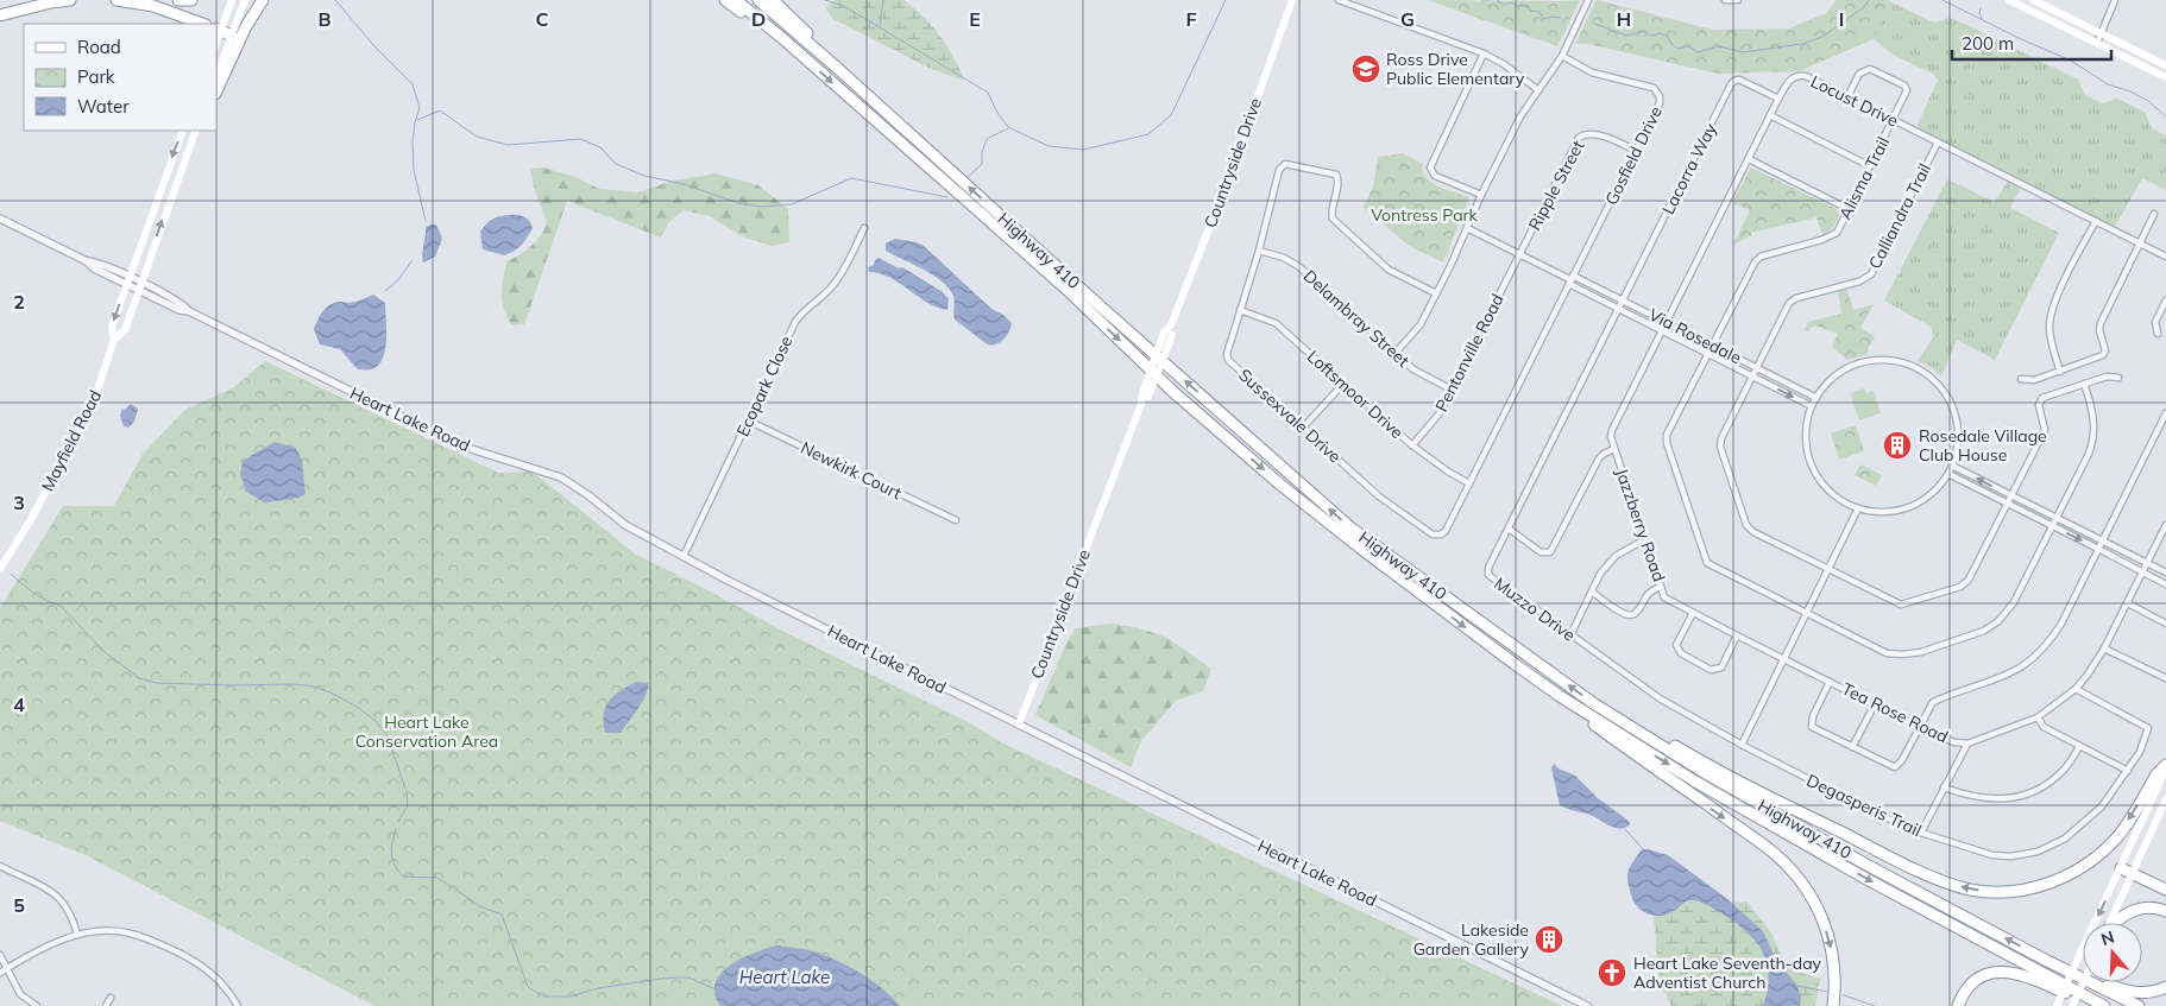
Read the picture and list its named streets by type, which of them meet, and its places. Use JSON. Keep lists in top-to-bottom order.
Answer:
{
  "streets": {
    "highway": ["Highway 410"],
    "main road": ["Countryside Drive", "Mayfield Road"],
    "street": [
      "Locust Drive",
      "Gosfield Drive",
      "Lacorra Way",
      "Alisma Trail",
      "Ripple Street",
      "Calliandra Trail",
      "Delambray Street",
      "Via Rosedale",
      "Pentonville Road",
      "Ecopark Close",
      "Loftsmoor Drive",
      "Sussexvale Drive",
      "Heart Lake Road",
      "Newkirk Court",
      "Jazzberry Road",
      "Muzzo Drive",
      "Tea Rose Road",
      "Degasperis Trail"
    ]
  },
  "crossings": [
    ["Locust Drive", "Lacorra Way"],
    ["Locust Drive", "Alisma Trail"],
    ["Locust Drive", "Calliandra Trail"],
    ["Locust Drive", "Via Rosedale"],
    ["Locust Drive", "Jazzberry Road"],
    ["Gosfield Drive", "Ripple Street"],
    ["Gosfield Drive", "Via Rosedale"],
    ["Gosfield Drive", "Sussexvale Drive"],
    ["Countryside Drive", "Heart Lake Road"],
    ["Lacorra Way", "Via Rosedale"],
    ["Lacorra Way", "Muzzo Drive"],
    ["Alisma Trail", "Calliandra Trail"],
    ["Alisma Trail", "Via Rosedale"],
    ["Ripple Street", "Pentonville Road"],
    ["Calliandra Trail", "Via Rosedale"],
    ["Delambray Street", "Pentonville Road"],
    ["Delambray Street", "Sussexvale Drive"],
    ["Via Rosedale", "Sussexvale Drive"],
    ["Via Rosedale", "Jazzberry Road"],
    ["Via Rosedale", "Muzzo Drive"],
    ["Pentonville Road", "Loftsmoor Drive"],
    ["Ecopark Close", "Heart Lake Road"],
    ["Ecopark Close", "Newkirk Court"],
    ["Loftsmoor Drive", "Sussexvale Drive"],
    ["Heart Lake Road", "Mayfield Road"],
    ["Jazzberry Road", "Tea Rose Road"],
    ["Muzzo Drive", "Degasperis Trail"],
    ["Tea Rose Road", "Degasperis Trail"]
  ],
  "water": ["Heart Lake"],
  "parks": ["Vontress Park", "Heart Lake Conservation Area"],
  "places": {
    "school or university": ["Ross Drive Public Elementary"],
    "building": ["Rosedale Village Club House", "Lakeside Garden Gallery"],
    "church": ["Heart Lake Seventh-day Adventist Church"]
  },
  "legend": ["Road", "Park", "Water"],
  "scale_bar": "200 m",
  "north": "top",
  "grid": {
    "columns": [
      "B",
      "C",
      "D",
      "E",
      "F",
      "G",
      "H",
      "I"
    ],
    "rows": [
      "2",
      "3",
      "4",
      "5"
    ]
  }
}
